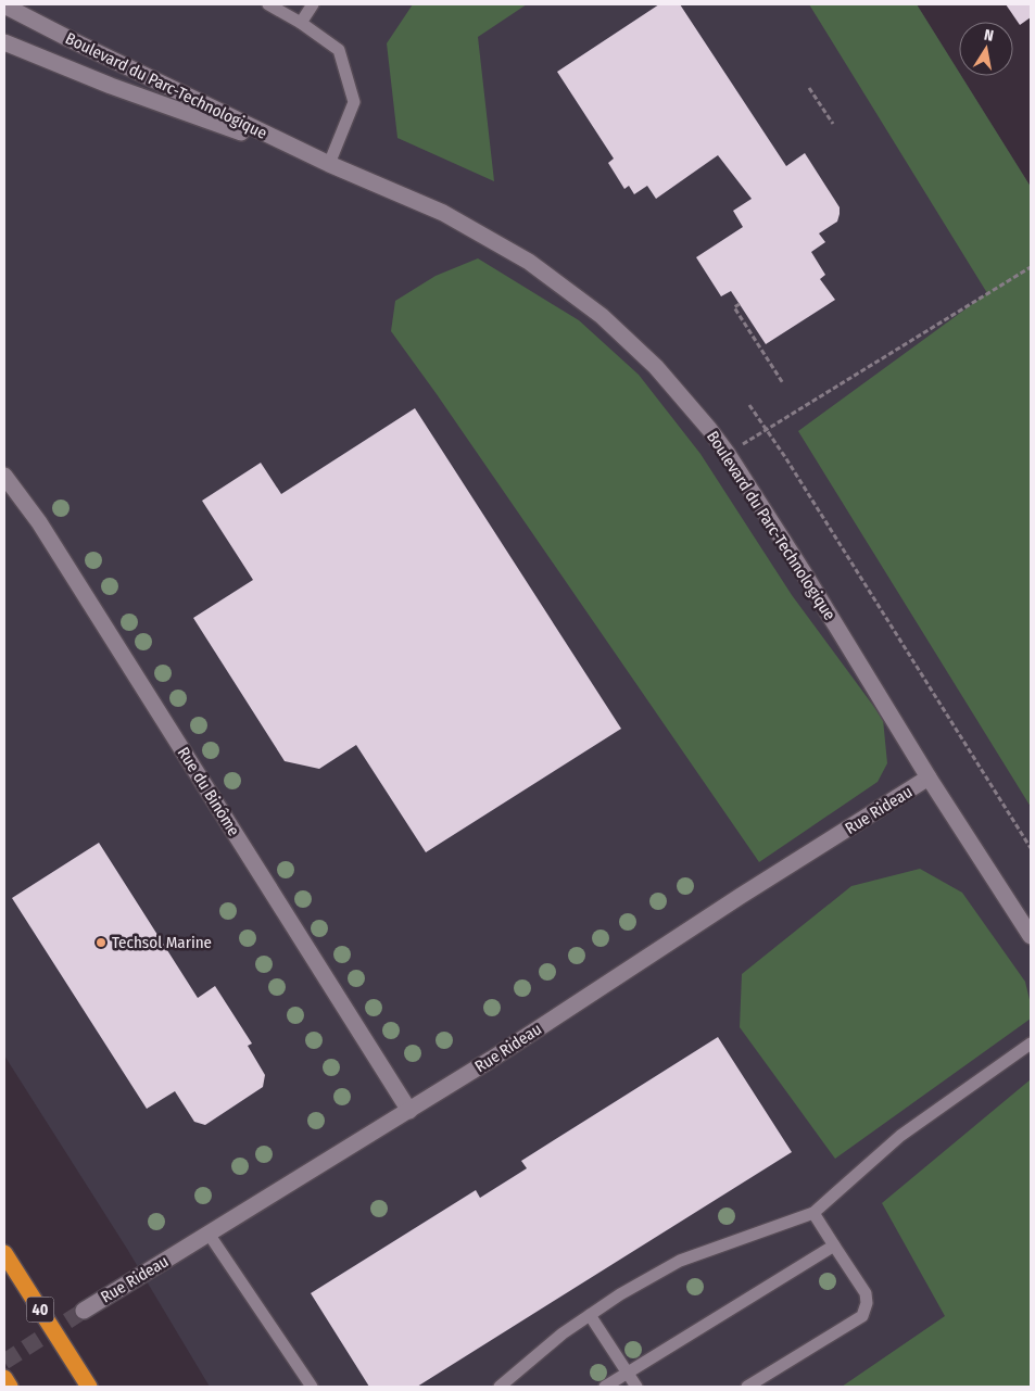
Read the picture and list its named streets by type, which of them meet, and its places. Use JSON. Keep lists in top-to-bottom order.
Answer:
{
  "streets": {
    "highway": ["40"],
    "street": ["Boulevard du Parc-Technologique", "Rue du Binôme", "Rue Rideau"]
  },
  "crossings": [
    ["Boulevard du Parc-Technologique", "Rue Rideau"],
    ["Rue du Binôme", "Rue Rideau"]
  ],
  "places": ["Techsol Marine"],
  "north": "top"
}
